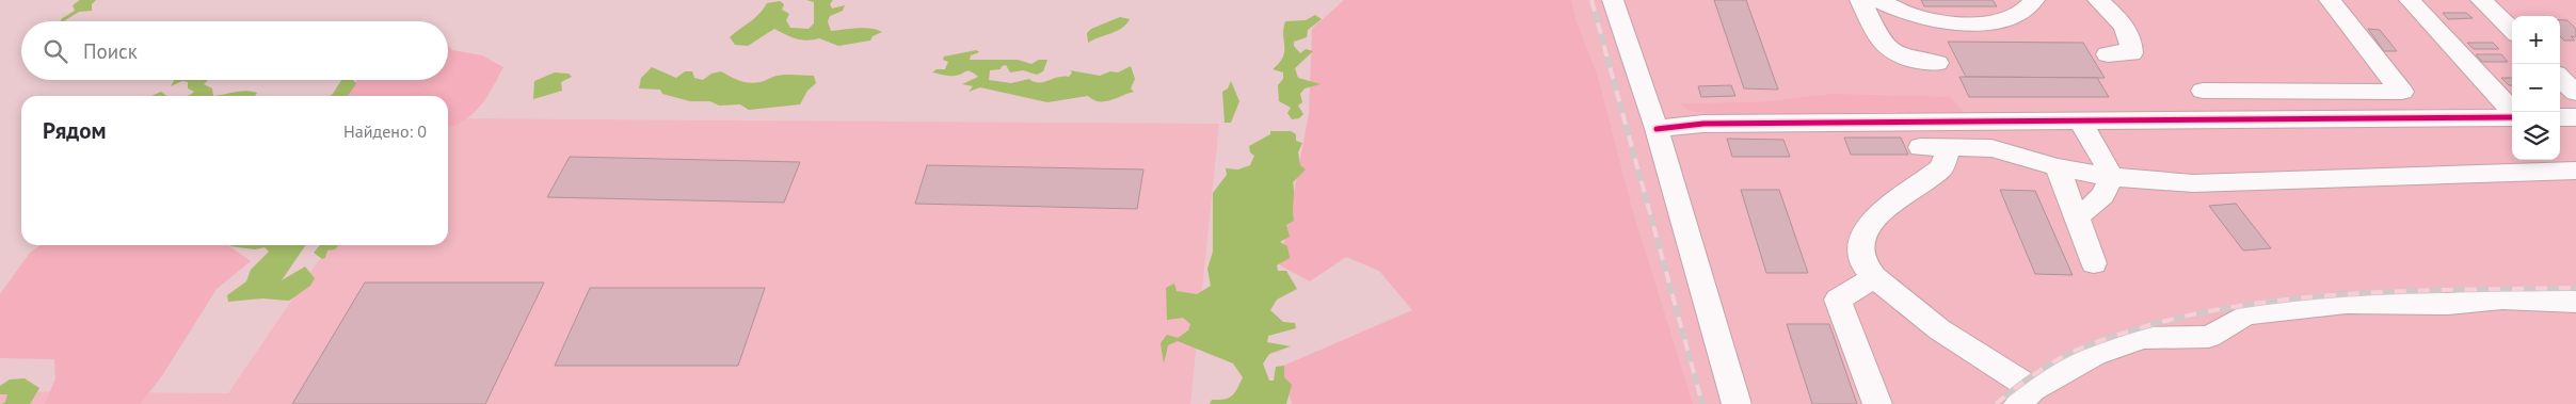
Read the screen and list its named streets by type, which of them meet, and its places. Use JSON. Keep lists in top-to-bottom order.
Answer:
{
  "page": {
    "map_buttons": ["+", "−"],
    "search": "Поиск",
    "heading": ["Рядом", "Найдено: 0"]
  }
}
